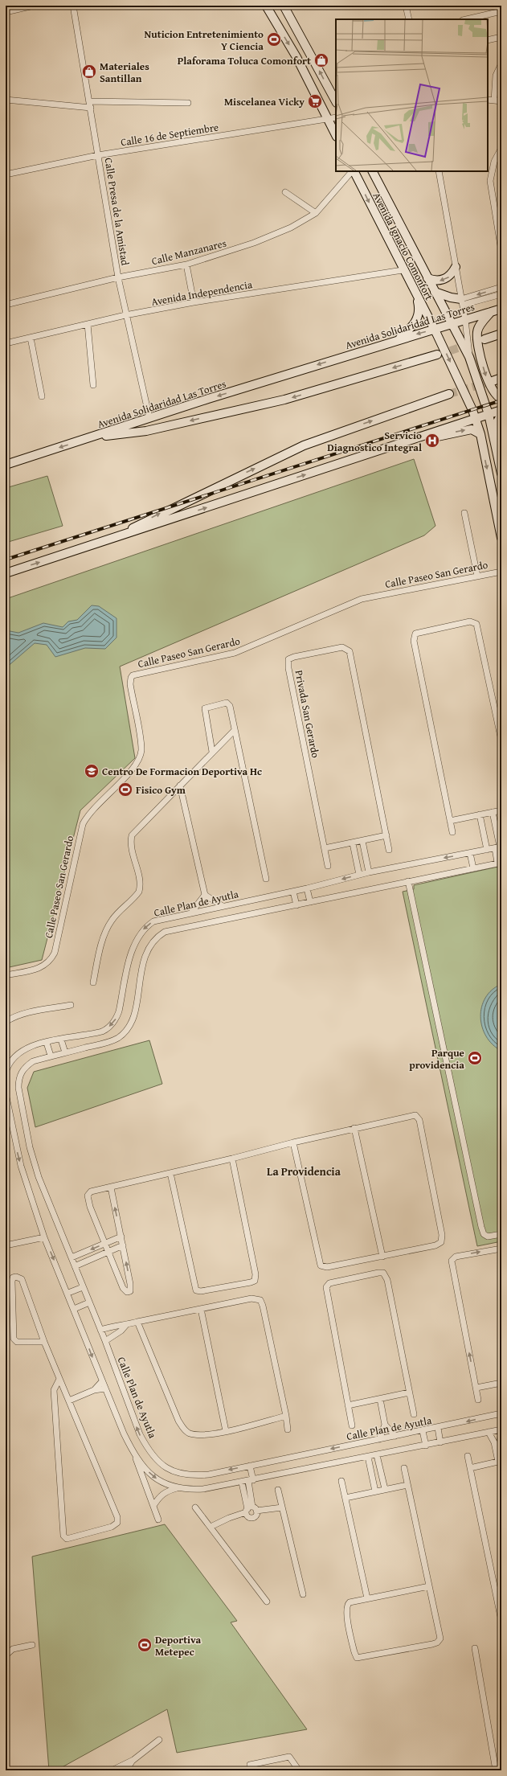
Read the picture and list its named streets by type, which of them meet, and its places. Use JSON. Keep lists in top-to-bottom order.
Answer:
{
  "streets": {
    "main road": ["Avenida Ignacio Comonfort", "Avenida Solidaridad Las Torres"],
    "street": [
      "Calle 16 de Septiembre",
      "Calle Presa de la Amistad",
      "Calle Manzanares",
      "Avenida Independencia",
      "Calle Paseo San Gerardo",
      "Privada San Gerardo",
      "Calle Plan de Ayutla"
    ]
  },
  "crossings": [
    ["Calle 16 de Septiembre", "Calle Presa de la Amistad"],
    ["Calle Presa de la Amistad", "Calle Manzanares"],
    ["Calle Presa de la Amistad", "Avenida Independencia"],
    ["Calle Presa de la Amistad", "Avenida Solidaridad Las Torres"],
    ["Avenida Ignacio Comonfort", "Avenida Independencia"],
    ["Avenida Ignacio Comonfort", "Avenida Solidaridad Las Torres"]
  ],
  "districts": ["La Providencia"],
  "places": {
    "sports": [
      "Nuticion Entretenimiento Y Ciencia",
      "Fisico Gym",
      "Parque providencia",
      "Deportiva Metepec"
    ],
    "shop": ["Plaforama Toluca Comonfort", "Materiales Santillan"],
    "supermarket": ["Miscelanea Vicky"],
    "hospital": ["Servicio Diagnostico Integral"],
    "school or university": ["Centro De Formacion Deportiva Hc"]
  }
}
